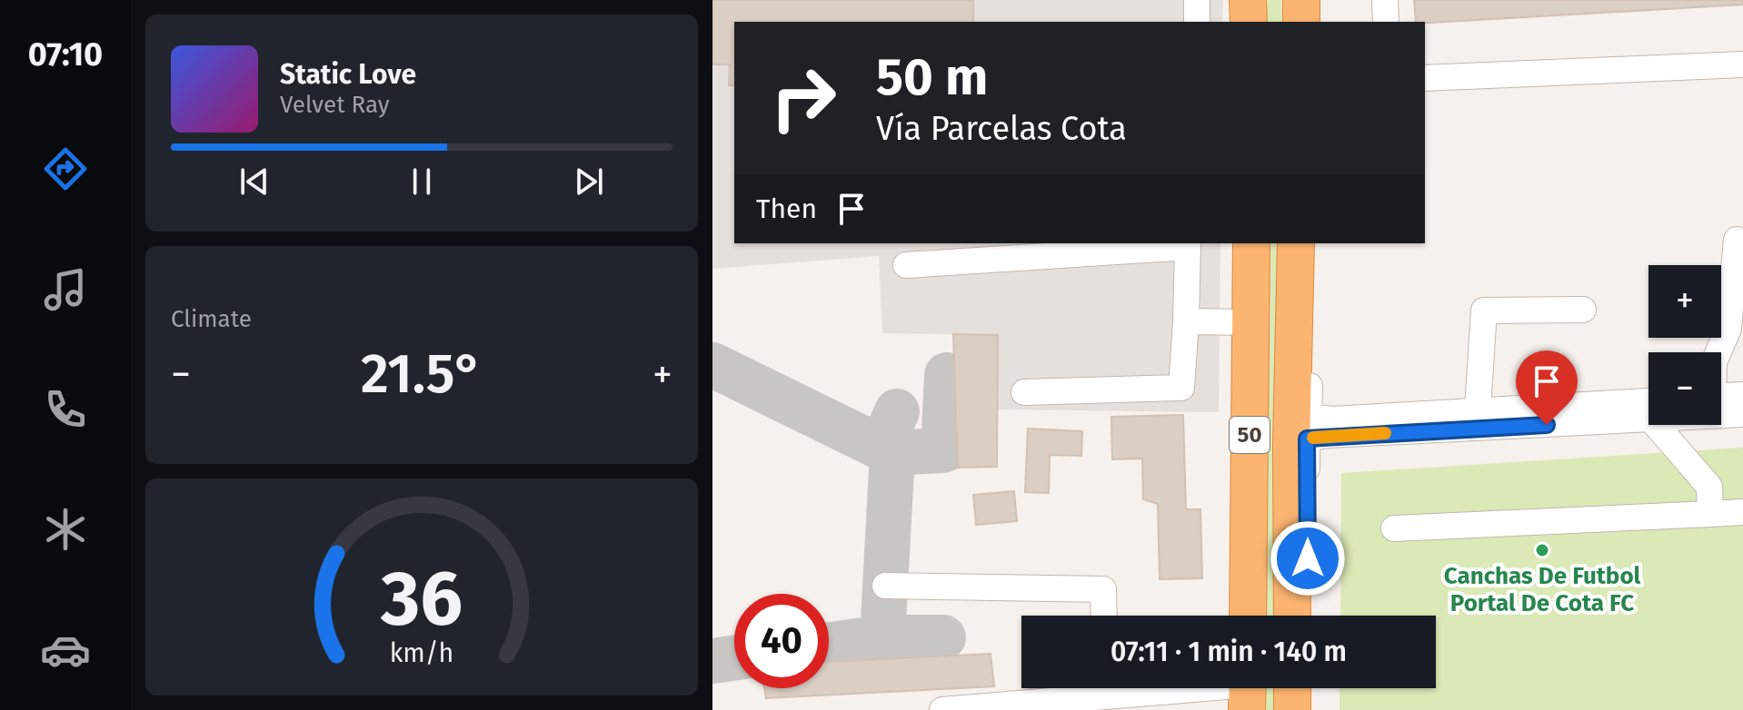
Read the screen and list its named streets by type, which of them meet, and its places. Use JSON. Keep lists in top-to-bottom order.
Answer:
{
  "streets": {
    "highway": ["50"]
  },
  "places": ["Canchas De Futbol Portal De Cota FC"],
  "page": {
    "tabs": "07:10",
    "turn": ["50 m", "Vía Parcelas Cota"],
    "song": ["Static Love", "Velvet Ray"],
    "then": "Then",
    "tile": "Climate",
    "map_buttons": ["+", "−"],
    "heat": ["−", "21.5°", "+"],
    "limit": "40",
    "trip": "07:11 · 1 min · 140 m",
    "gauge": ["36", "km/h"]
  }
}
